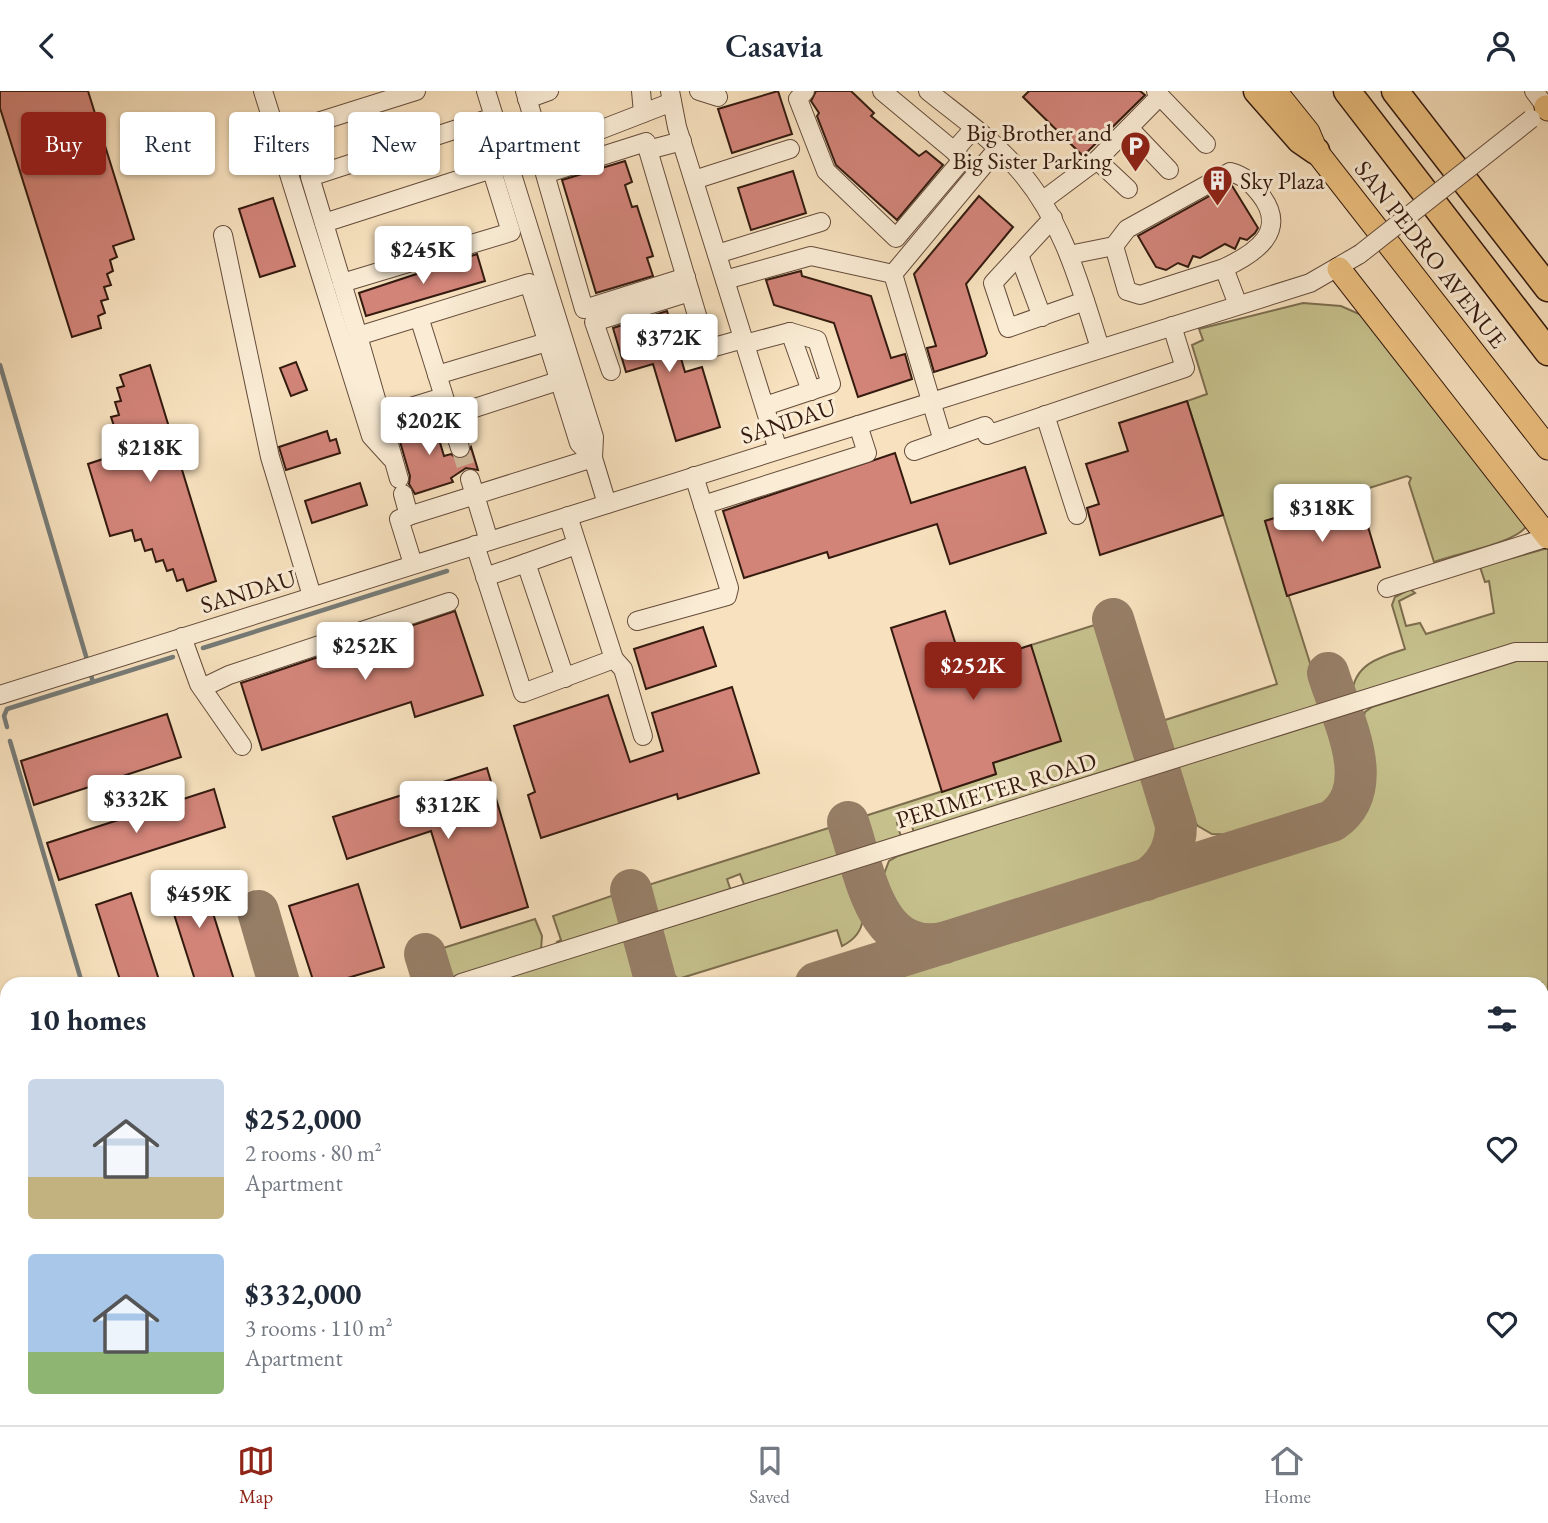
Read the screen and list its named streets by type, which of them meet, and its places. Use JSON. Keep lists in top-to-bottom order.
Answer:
{
  "streets": {
    "main road": ["SAN PEDRO AVENUE"],
    "street": ["SANDAU", "PERIMETER ROAD"]
  },
  "places": {
    "parking": ["Big Brother and Big Sister Parking"],
    "building": ["Sky Plaza"]
  },
  "page": {
    "header": "Casavia",
    "chip": [
      "Buy",
      "Rent",
      "Filters",
      "New",
      "Apartment"
    ],
    "price": [
      "$245K",
      "$372K",
      "$202K",
      "$218K",
      "$318K",
      "$252K",
      "$252K",
      "$332K",
      "$312K",
      "$459K"
    ],
    "heading": "10 homes",
    "list": [
      {
        "name": "$252,000",
        "note": "2 rooms · 80 m² · Apartment"
      },
      {
        "name": "$332,000",
        "note": "3 rooms · 110 m² · Apartment"
      }
    ],
    "tabs": ["Map", "Saved", "Home"]
  }
}
